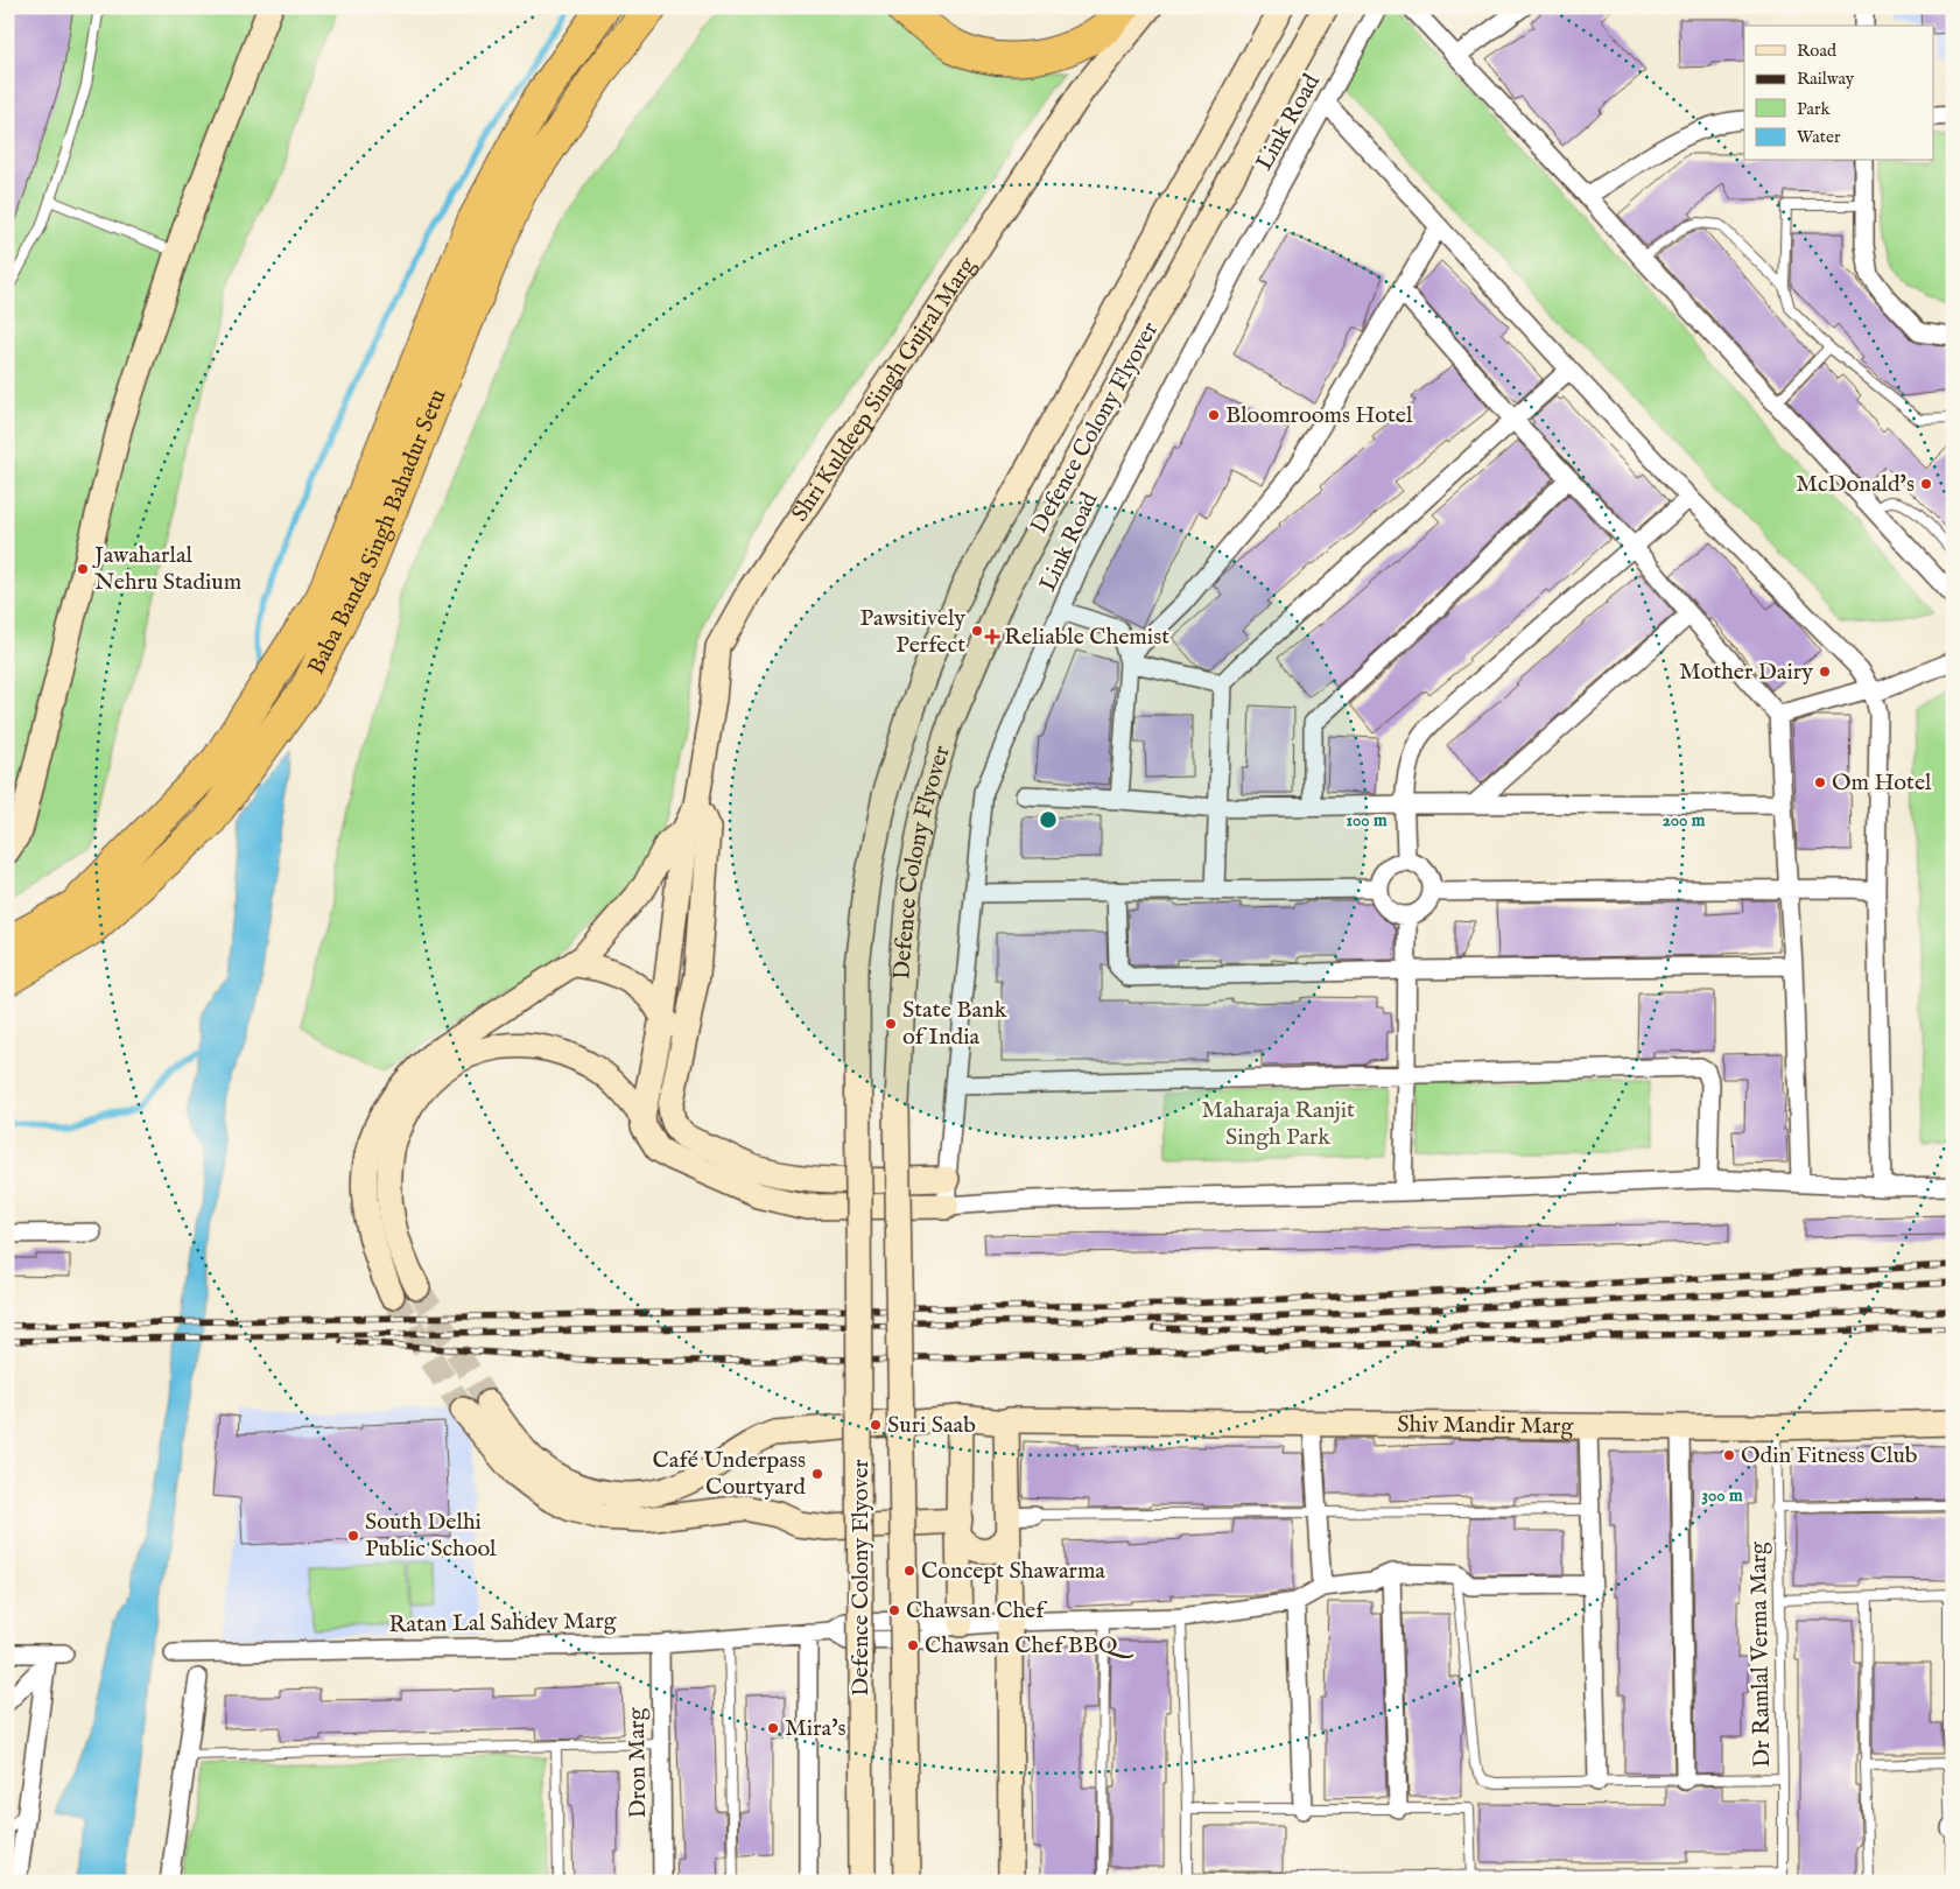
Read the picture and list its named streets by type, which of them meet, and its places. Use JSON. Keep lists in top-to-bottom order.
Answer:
{
  "streets": {
    "highway": ["Baba Banda Singh Bahadur Setu"],
    "street": [
      "Link Road",
      "Shri Kuldeep Singh Gujral Marg",
      "Defence Colony Flyover",
      "Shiv Mandir Marg",
      "Ratan Lal Sahdev Marg",
      "Dron Marg"
    ],
    "lane": ["Dr Ramlal Verma Marg"]
  },
  "crossings": [
    ["Shiv Mandir Marg", "Dr Ramlal Verma Marg"],
    ["Ratan Lal Sahdev Marg", "Dron Marg"]
  ],
  "parks": ["Maharaja Ranjit Singh Park"],
  "places": {
    "other": [
      "Bloomrooms Hotel",
      "McDonald's",
      "Jawaharlal Nehru Stadium",
      "Pawsitively Perfect",
      "Mother Dairy",
      "Om Hotel",
      "State Bank of India",
      "Suri Saab",
      "Odin Fitness Club",
      "Café Underpass Courtyard",
      "South Delhi Public School",
      "Concept Shawarma",
      "Chawsan Chef",
      "Chawsan Chef BBQ",
      "Mira's"
    ],
    "health": ["Reliable Chemist"]
  },
  "legend": [
    "Road",
    "Railway",
    "Park",
    "Water"
  ],
  "rings": ["100 m", "200 m", "300 m"]
}
